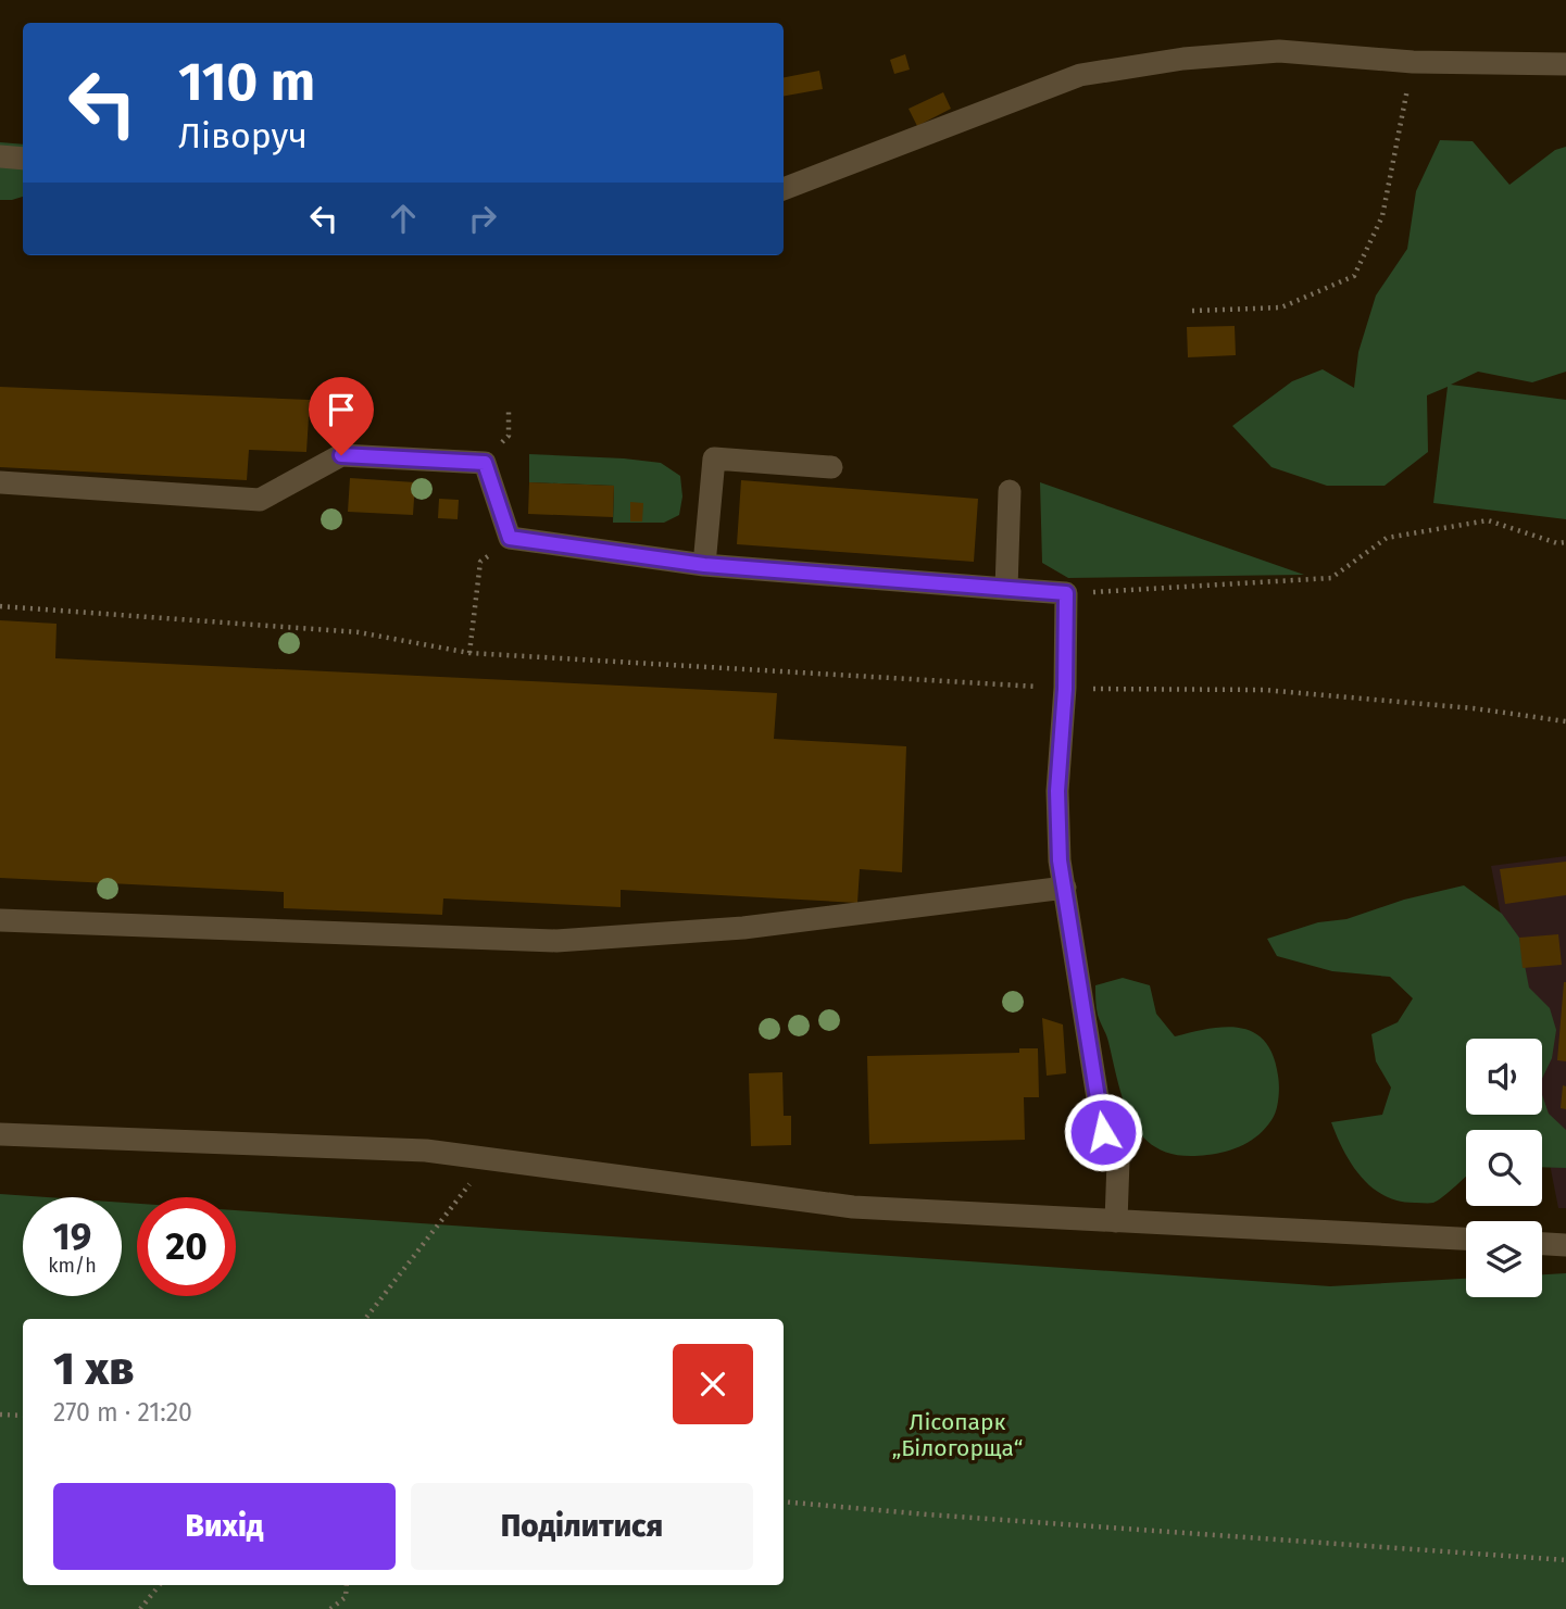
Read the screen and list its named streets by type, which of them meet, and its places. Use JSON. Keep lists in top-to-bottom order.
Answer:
{
  "parks": ["Лісопарк „Білогорща“"],
  "page": {
    "turn": ["110 m", "Ліворуч"],
    "speed": "19 km/h",
    "limit": "20",
    "heading": ["1 хв", "270 m · 21:20"],
    "buttons": ["Вихід", "Поділитися"]
  }
}
